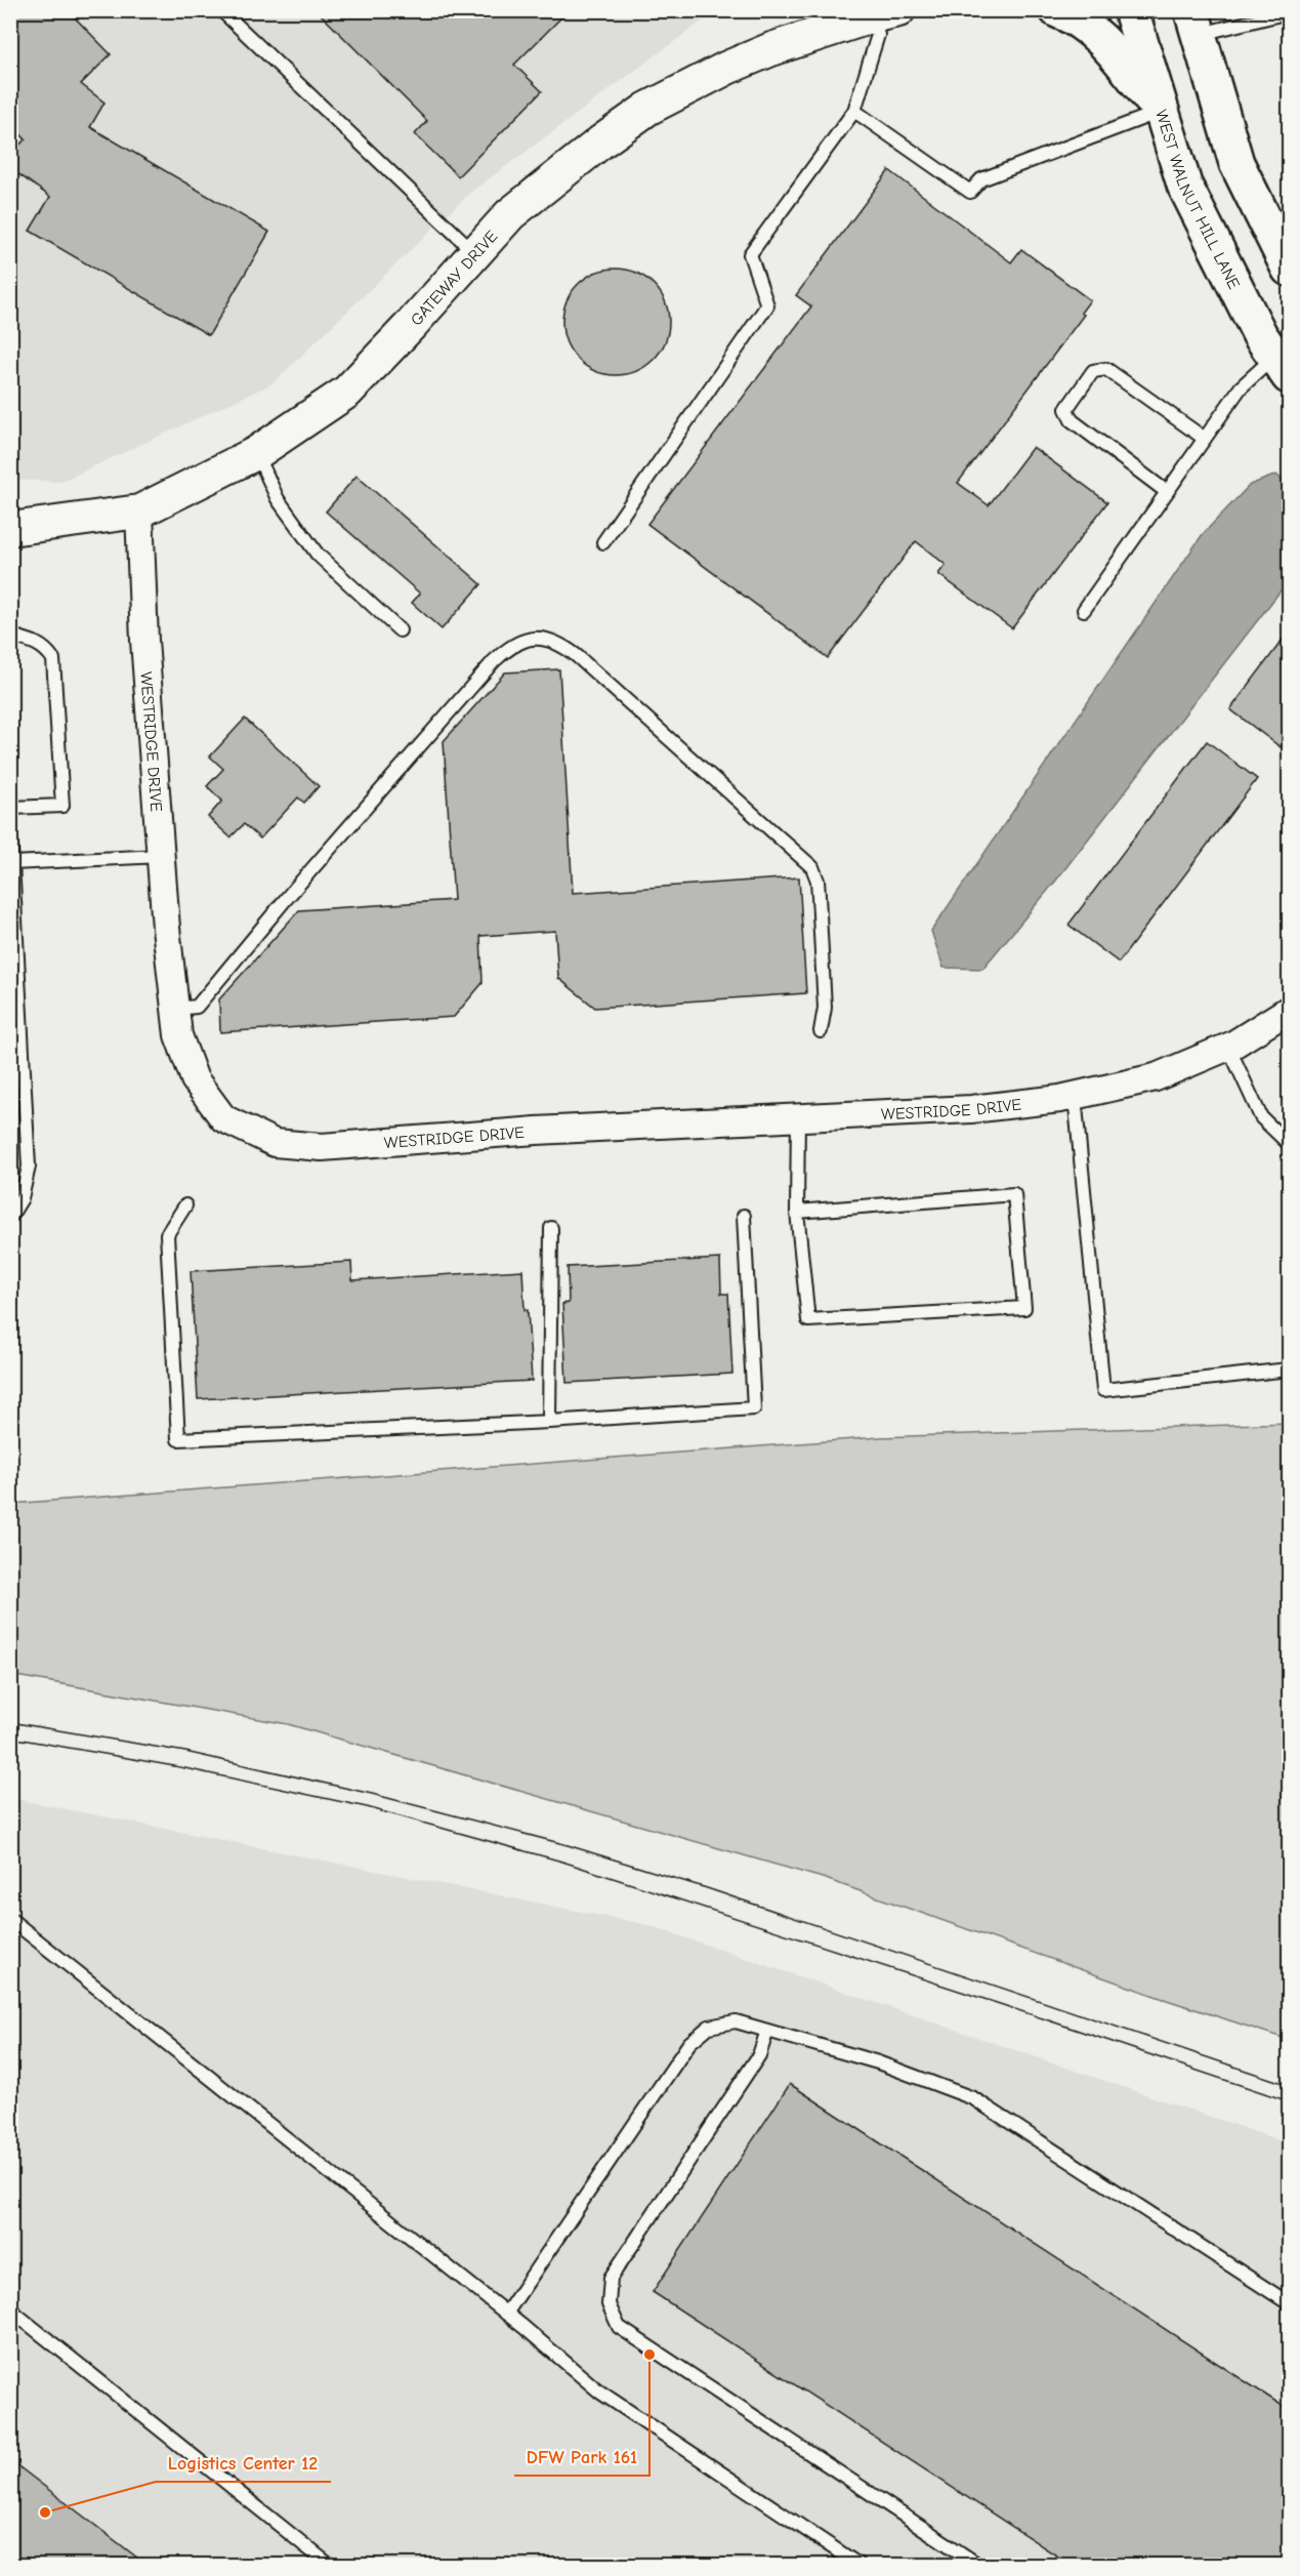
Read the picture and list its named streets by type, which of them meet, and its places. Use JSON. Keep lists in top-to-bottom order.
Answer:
{
  "streets": {
    "main road": ["WEST WALNUT HILL LANE"],
    "street": ["GATEWAY DRIVE", "WESTRIDGE DRIVE"]
  },
  "crossings": [
    ["GATEWAY DRIVE", "WESTRIDGE DRIVE"]
  ],
  "places": ["DFW Park 161", "Logistics Center 12"]
}
